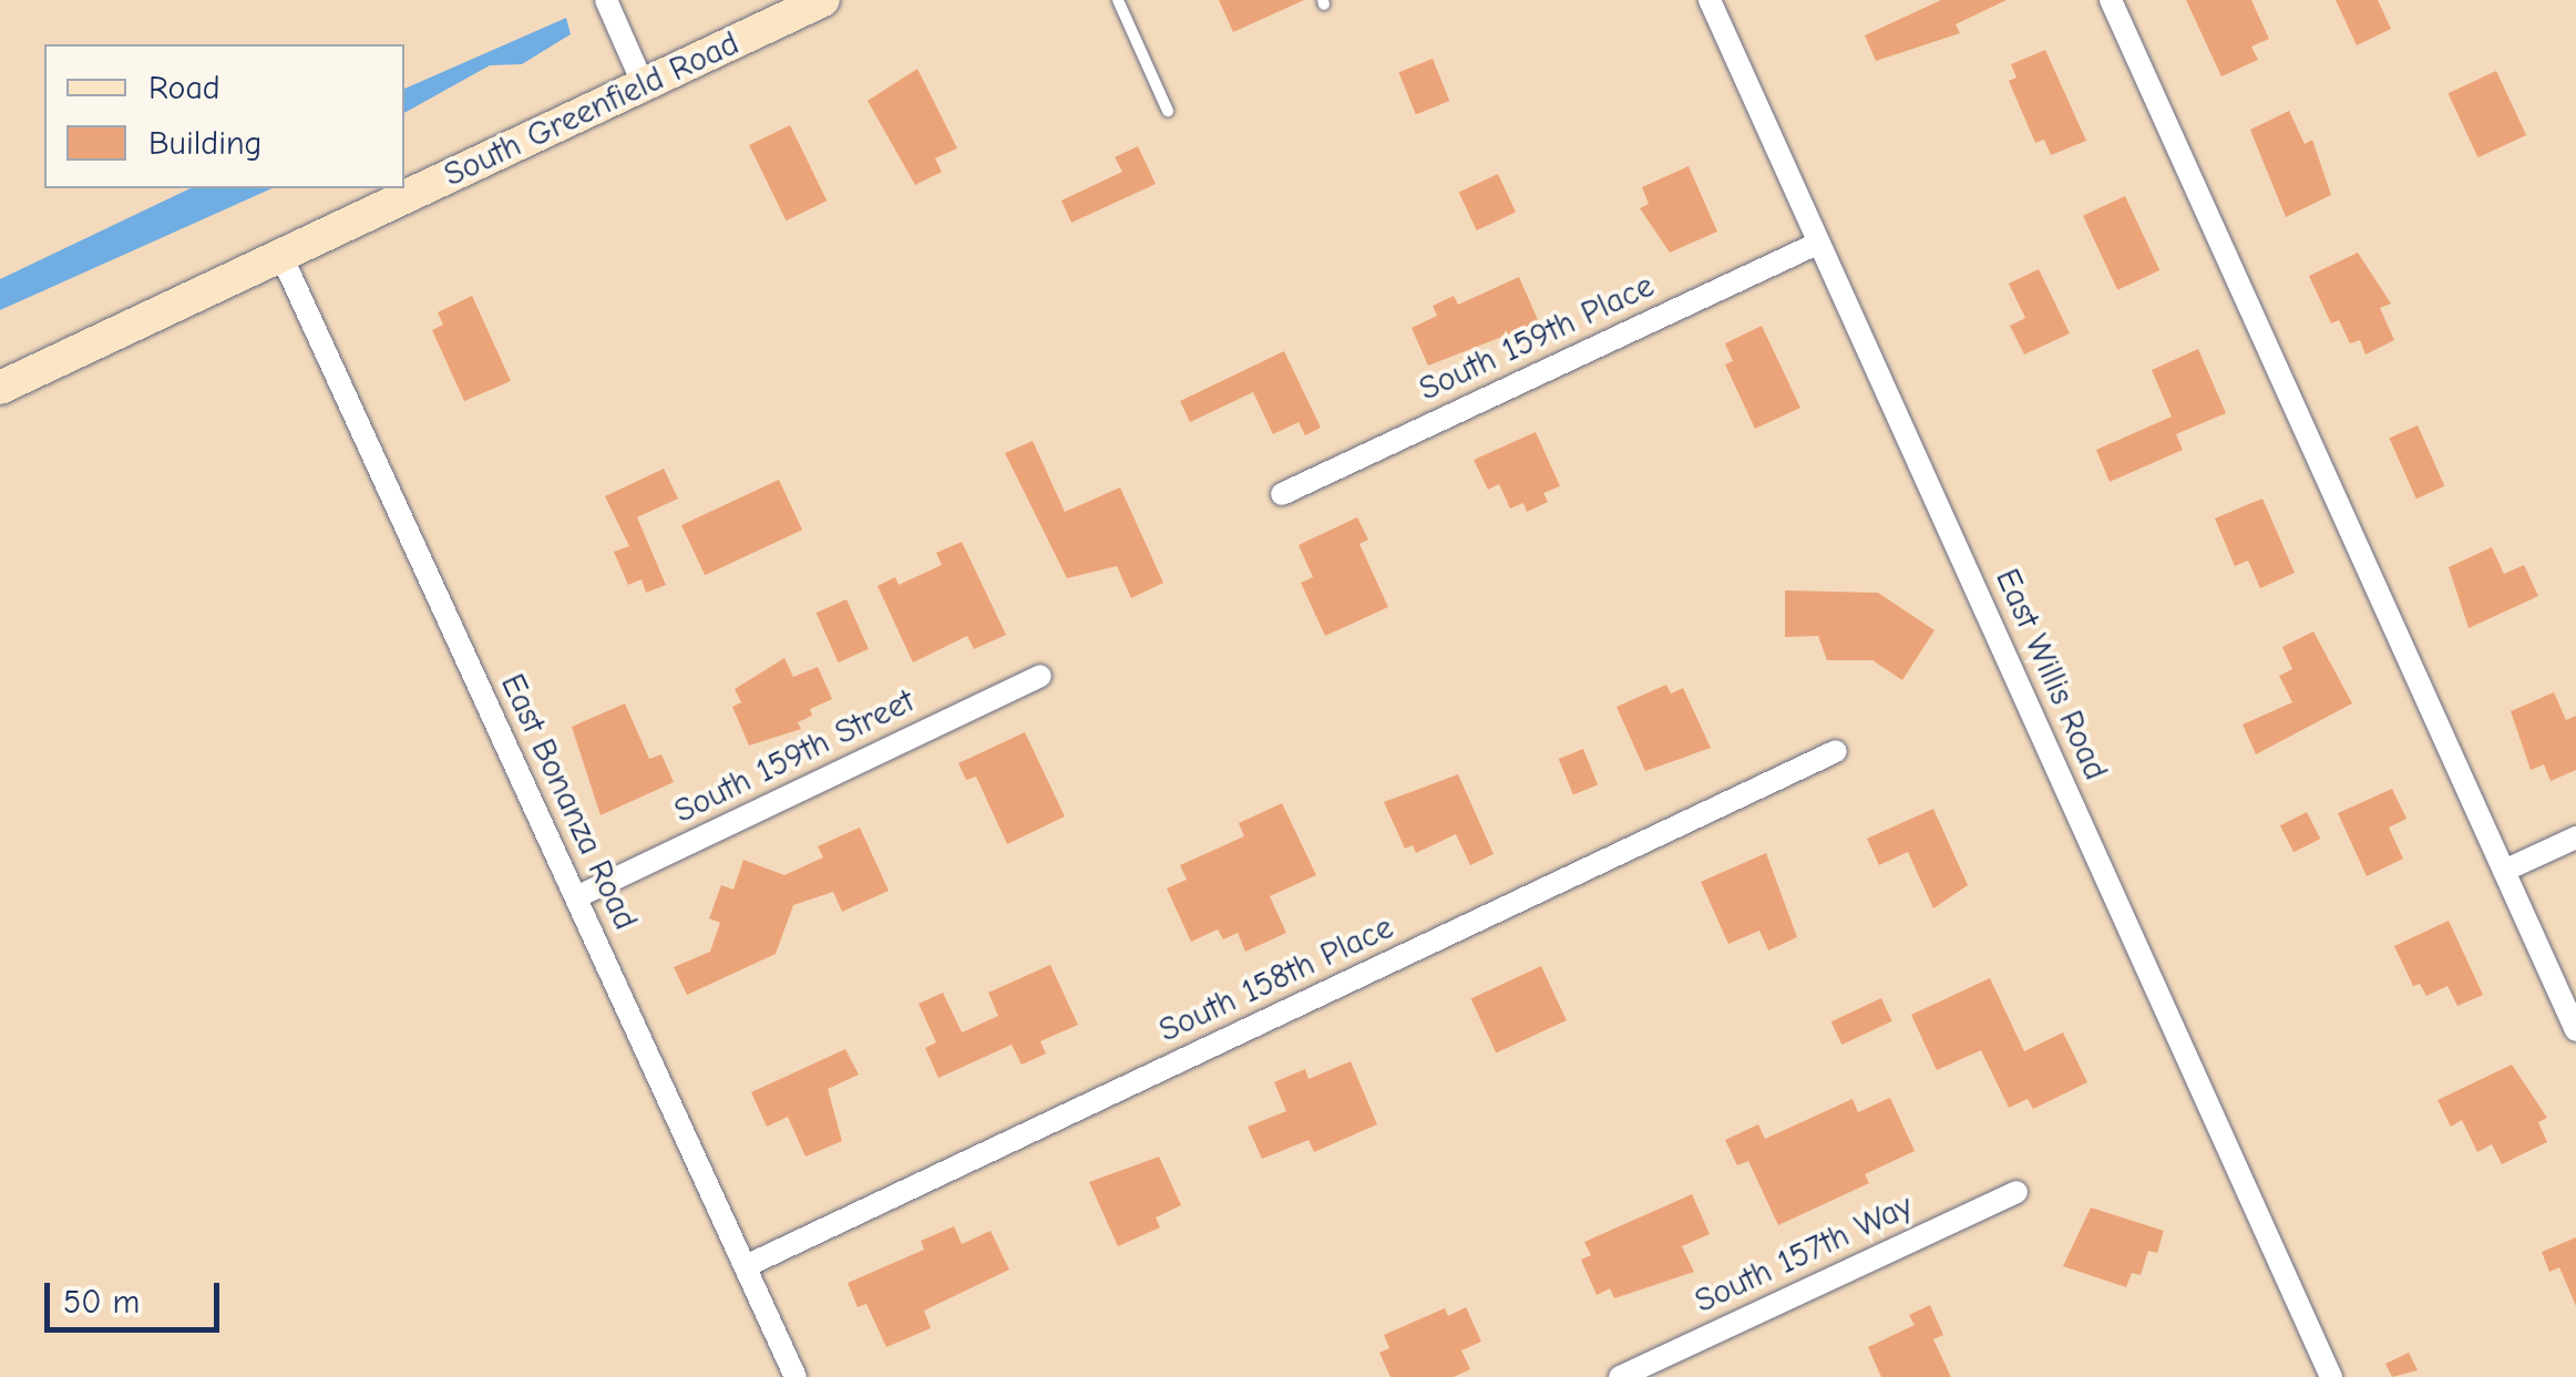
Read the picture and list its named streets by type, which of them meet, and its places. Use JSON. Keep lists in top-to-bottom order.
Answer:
{
  "streets": {
    "main road": ["South Greenfield Road"],
    "street": [
      "South 159th Place",
      "East Willis Road",
      "South 159th Street",
      "East Bonanza Road",
      "South 158th Place",
      "South 157th Way"
    ]
  },
  "crossings": [
    ["South Greenfield Road", "East Bonanza Road"],
    ["South 159th Place", "East Willis Road"],
    ["South 159th Street", "East Bonanza Road"],
    ["East Bonanza Road", "South 158th Place"]
  ],
  "legend": ["Road", "Building"],
  "scale_bar": "50 m"
}
